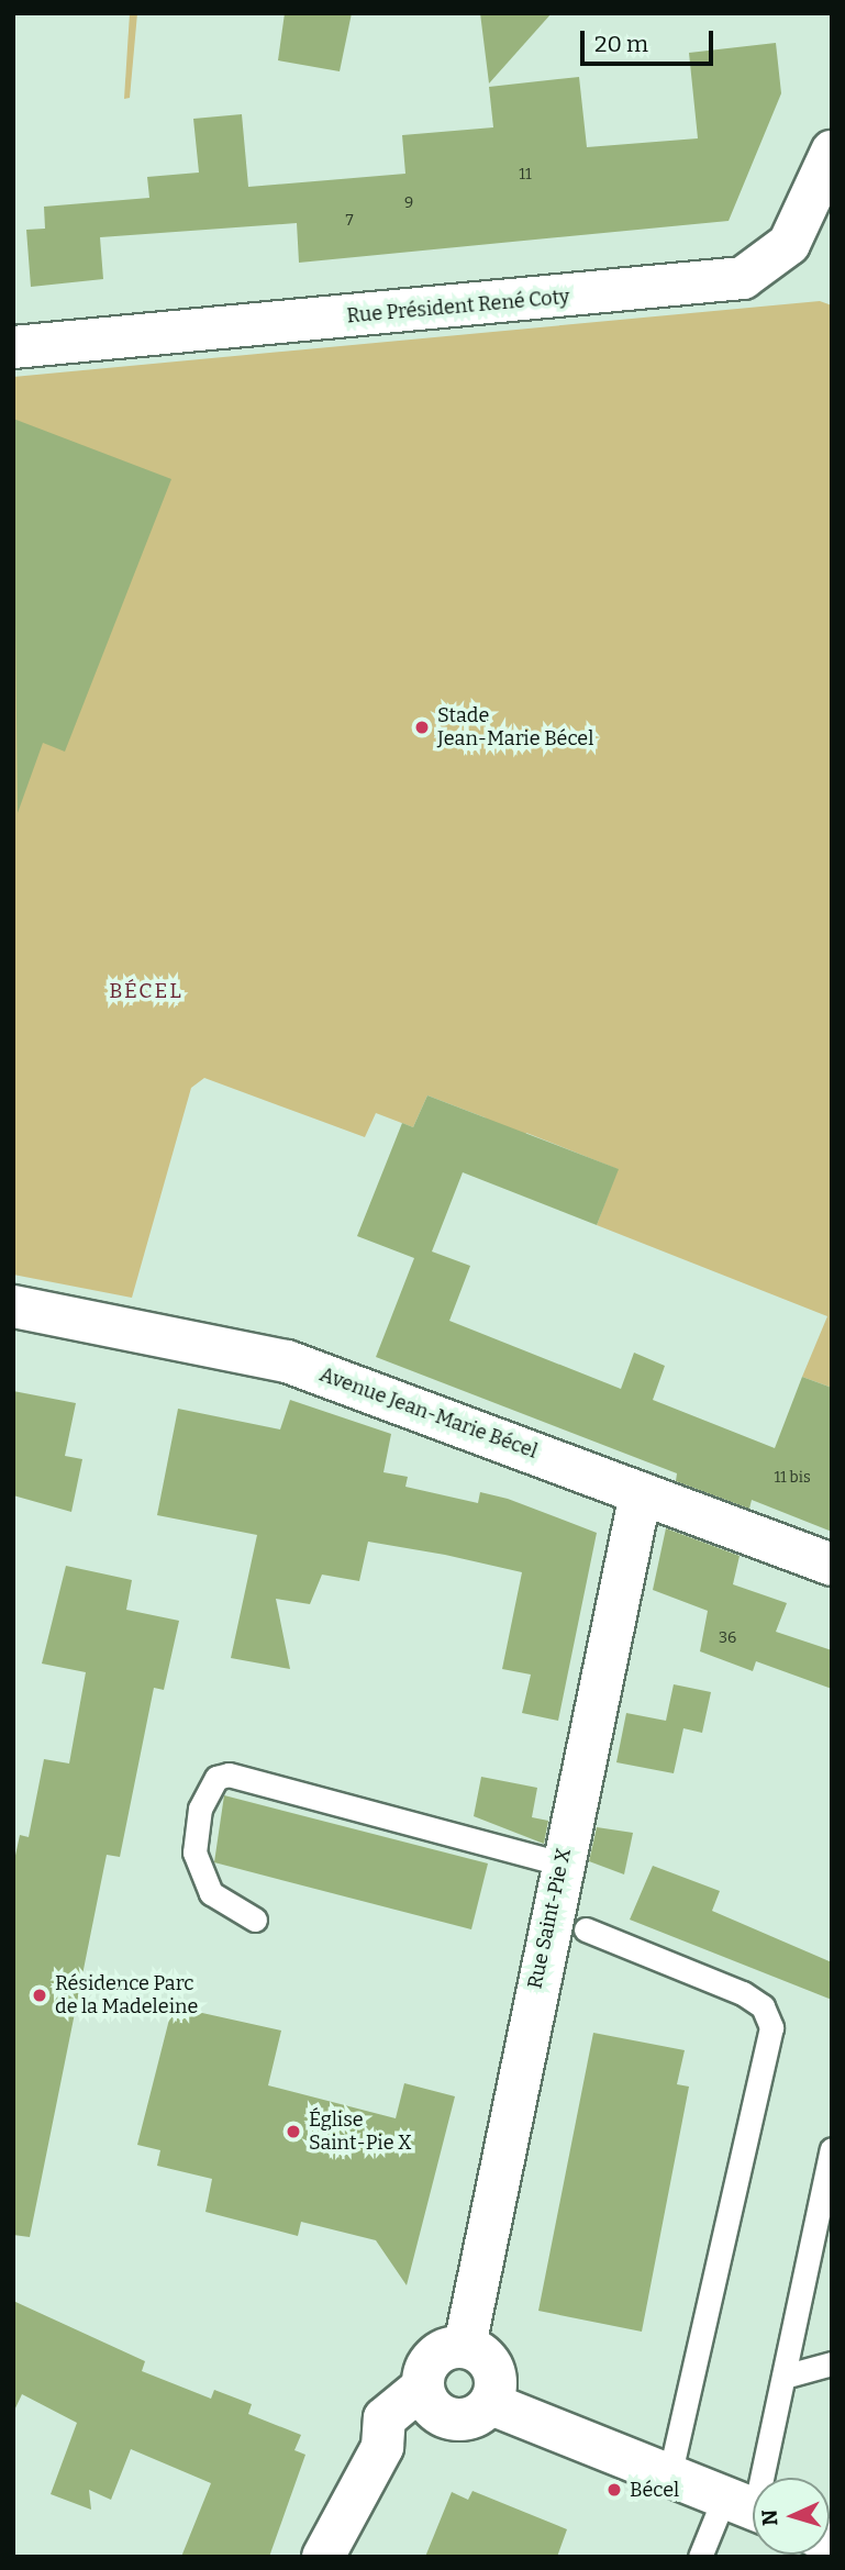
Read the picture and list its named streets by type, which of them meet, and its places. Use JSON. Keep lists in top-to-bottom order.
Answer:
{
  "streets": {
    "street": ["Rue Président René Coty", "Avenue Jean-Marie Bécel", "Rue Saint-Pie X"]
  },
  "crossings": [
    ["Avenue Jean-Marie Bécel", "Rue Saint-Pie X"]
  ],
  "districts": ["BÉCEL"],
  "places": [
    "Stade Jean-Marie Bécel",
    "Résidence Parc de la Madeleine",
    "Église Saint-Pie X",
    "Bécel"
  ],
  "house_numbers": [
    "11",
    "9",
    "7",
    "11 bis",
    "36"
  ],
  "scale_bar": "20 m",
  "north": "left"
}
